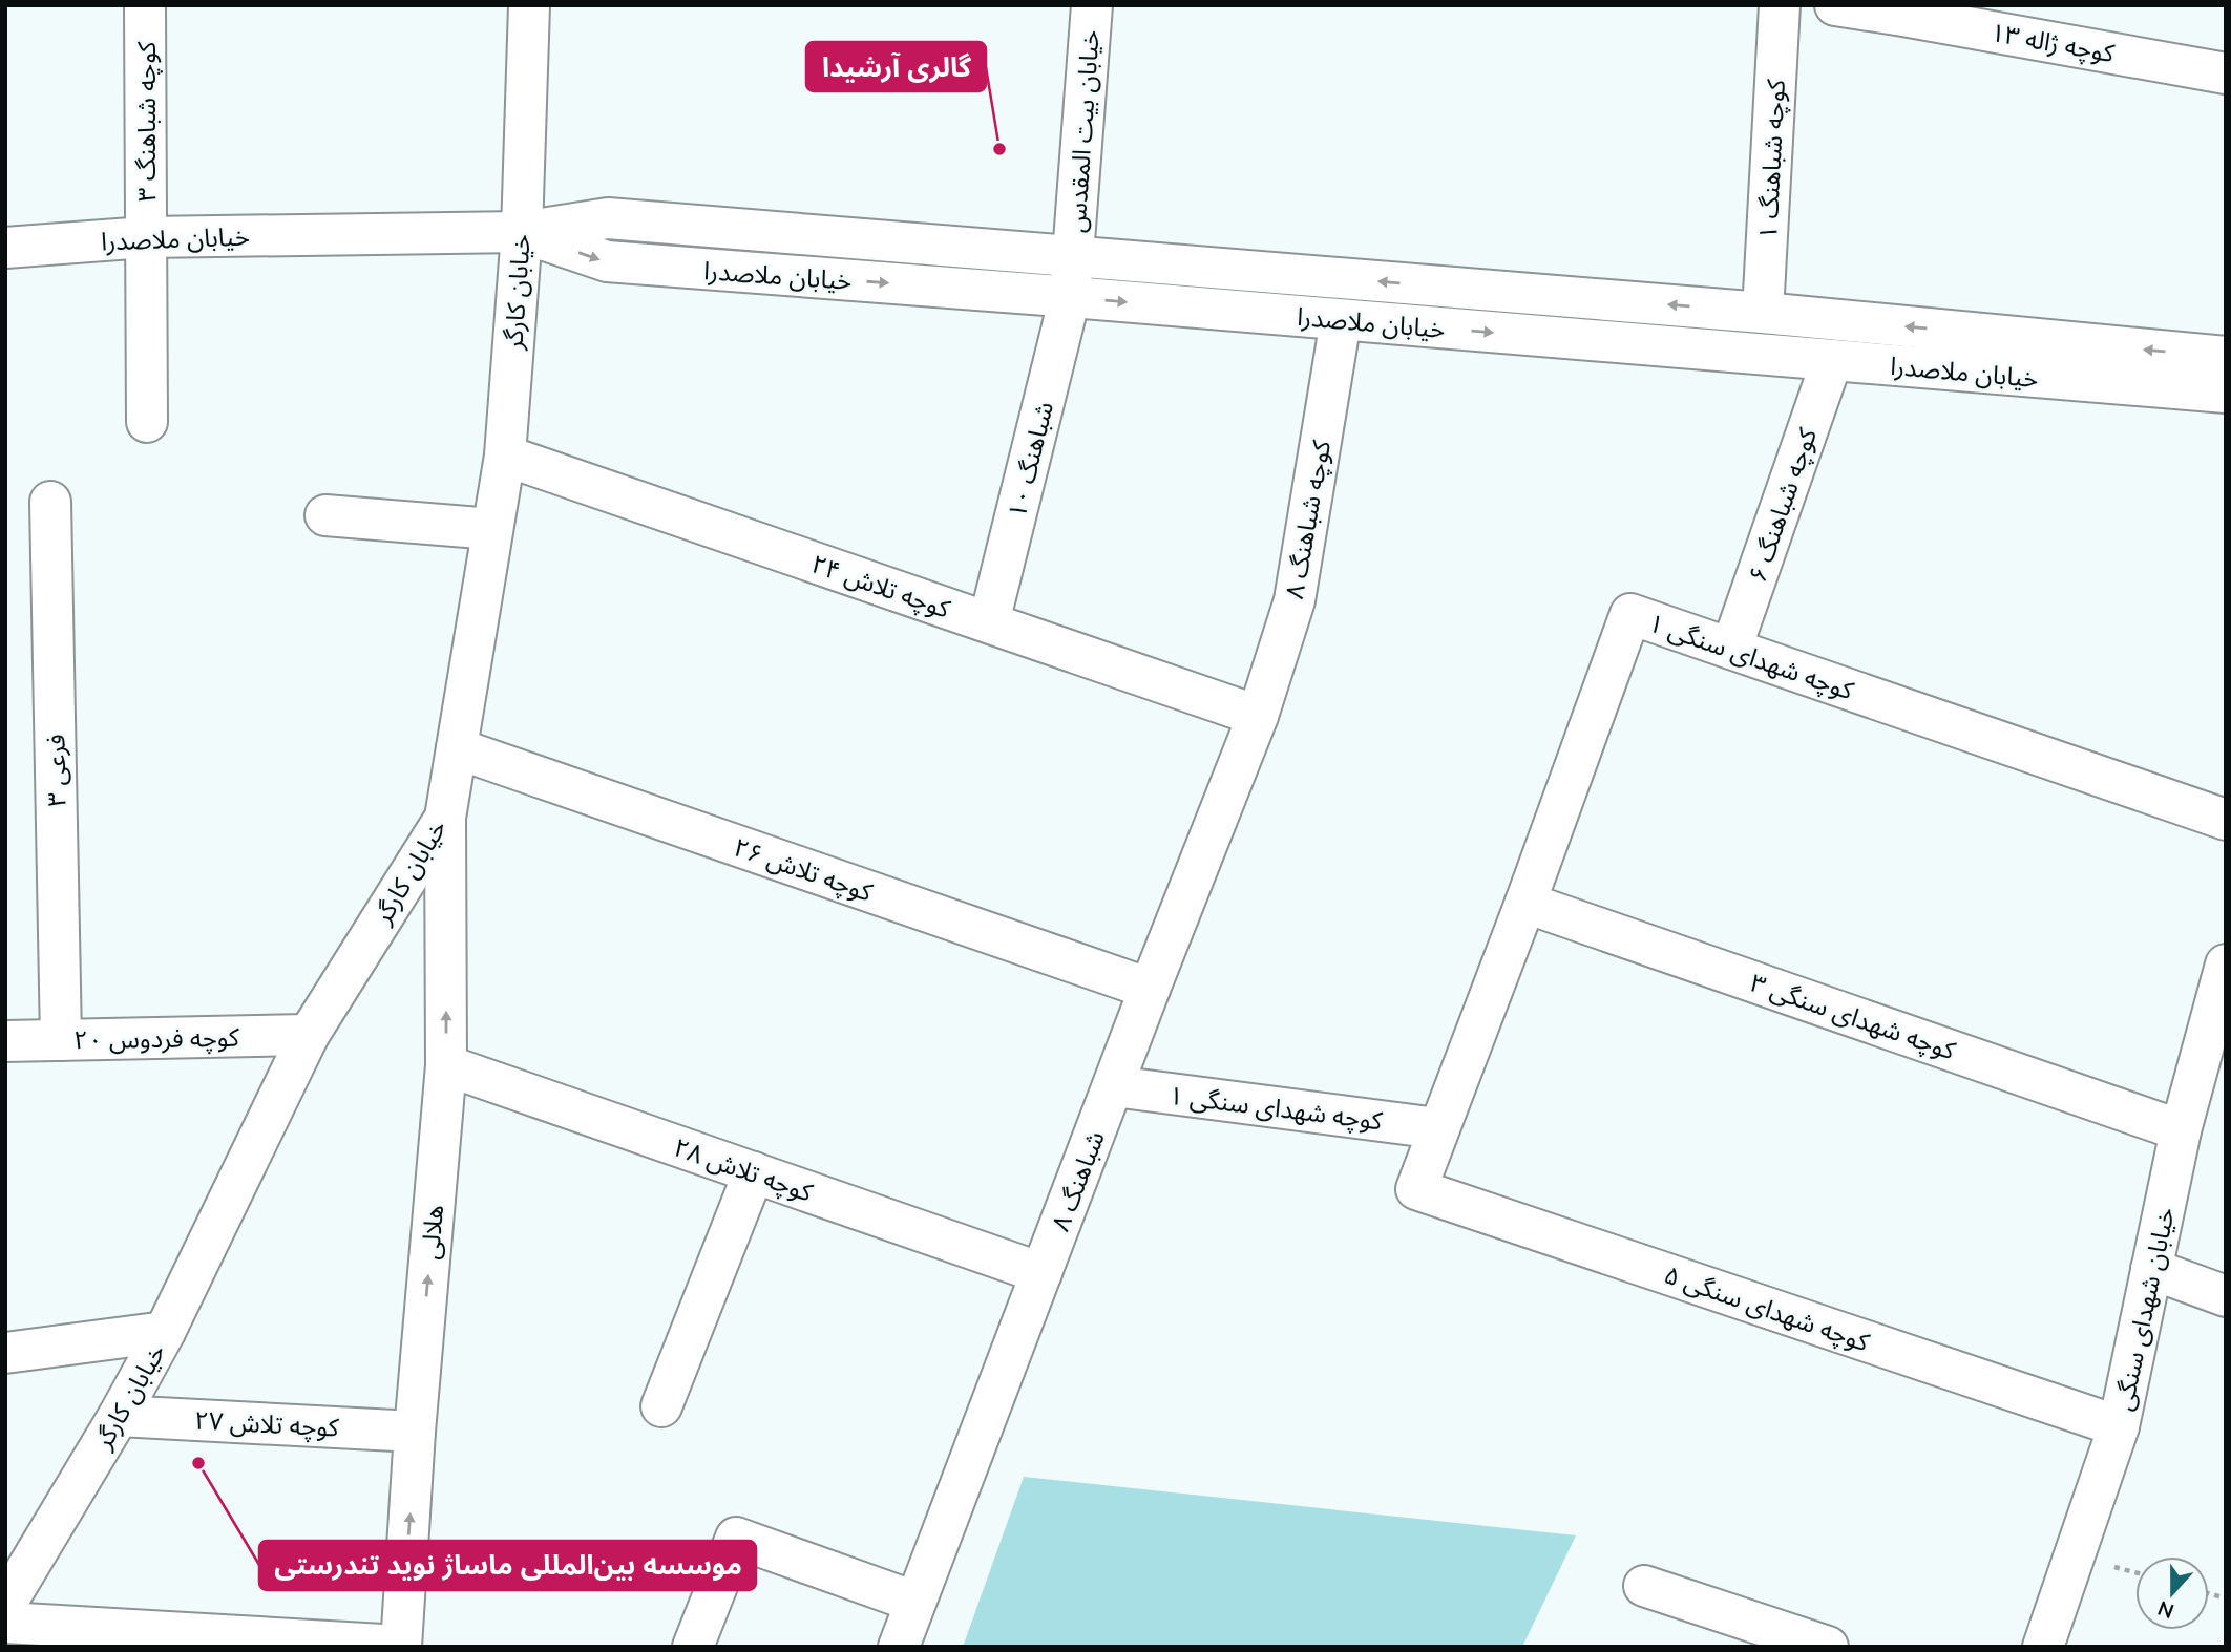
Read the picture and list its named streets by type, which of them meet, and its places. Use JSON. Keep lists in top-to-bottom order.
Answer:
{
  "streets": {
    "street": [
      "کوچه ژاله ۱۳",
      "کوچه شباهنگ ۳",
      "خیابان بیت المقدس",
      "کوچه شباهنگ ۱",
      "خیابان ملاصدرا",
      "خیابان کارگر",
      "شباهنگ ۱۰",
      "کوچه شباهنگ ۶",
      "کوچه شباهنگ ۸",
      "کوچه تلاش ۲۴",
      "کوچه شهدای سنگی ۱",
      "فرعی ۳",
      "کوچه تلاش ۲۶",
      "کوچه شهدای سنگی ۳",
      "کوچه فردوس ۲۰",
      "کوچه تلاش ۲۸",
      "شباهنگ ۸",
      "هلالی",
      "کوچه شهدای سنگی ۵",
      "خیابان شهدای سنگی",
      "کوچه تلاش ۲۷"
    ]
  },
  "crossings": [
    ["کوچه شباهنگ ۳", "خیابان ملاصدرا"],
    ["خیابان بیت المقدس", "خیابان ملاصدرا"],
    ["خیابان بیت المقدس", "شباهنگ ۱۰"],
    ["کوچه شباهنگ ۱", "خیابان ملاصدرا"],
    ["خیابان ملاصدرا", "خیابان کارگر"],
    ["خیابان ملاصدرا", "شباهنگ ۱۰"],
    ["خیابان ملاصدرا", "کوچه شباهنگ ۶"],
    ["خیابان ملاصدرا", "کوچه شباهنگ ۸"],
    ["خیابان کارگر", "کوچه تلاش ۲۴"],
    ["خیابان کارگر", "کوچه تلاش ۲۶"],
    ["خیابان کارگر", "کوچه فردوس ۲۰"],
    ["خیابان کارگر", "هلالی"],
    ["خیابان کارگر", "کوچه تلاش ۲۷"],
    ["شباهنگ ۱۰", "کوچه تلاش ۲۴"],
    ["کوچه شباهنگ ۶", "کوچه شهدای سنگی ۱"],
    ["کوچه شباهنگ ۸", "کوچه تلاش ۲۴"],
    ["کوچه شباهنگ ۸", "شباهنگ ۸"],
    ["کوچه تلاش ۲۴", "شباهنگ ۸"],
    ["کوچه شهدای سنگی ۱", "کوچه شهدای سنگی ۳"],
    ["کوچه شهدای سنگی ۱", "شباهنگ ۸"],
    ["کوچه شهدای سنگی ۱", "کوچه شهدای سنگی ۵"],
    ["فرعی ۳", "کوچه فردوس ۲۰"],
    ["کوچه تلاش ۲۶", "شباهنگ ۸"],
    ["کوچه شهدای سنگی ۳", "خیابان شهدای سنگی"],
    ["کوچه تلاش ۲۸", "شباهنگ ۸"],
    ["کوچه تلاش ۲۸", "هلالی"],
    ["هلالی", "کوچه تلاش ۲۷"],
    ["کوچه شهدای سنگی ۵", "خیابان شهدای سنگی"]
  ],
  "places": ["گالری آرشیدا", "موسسه بین‌المللی ماساژ نوید تندرستی"],
  "north": "bottom"
}
